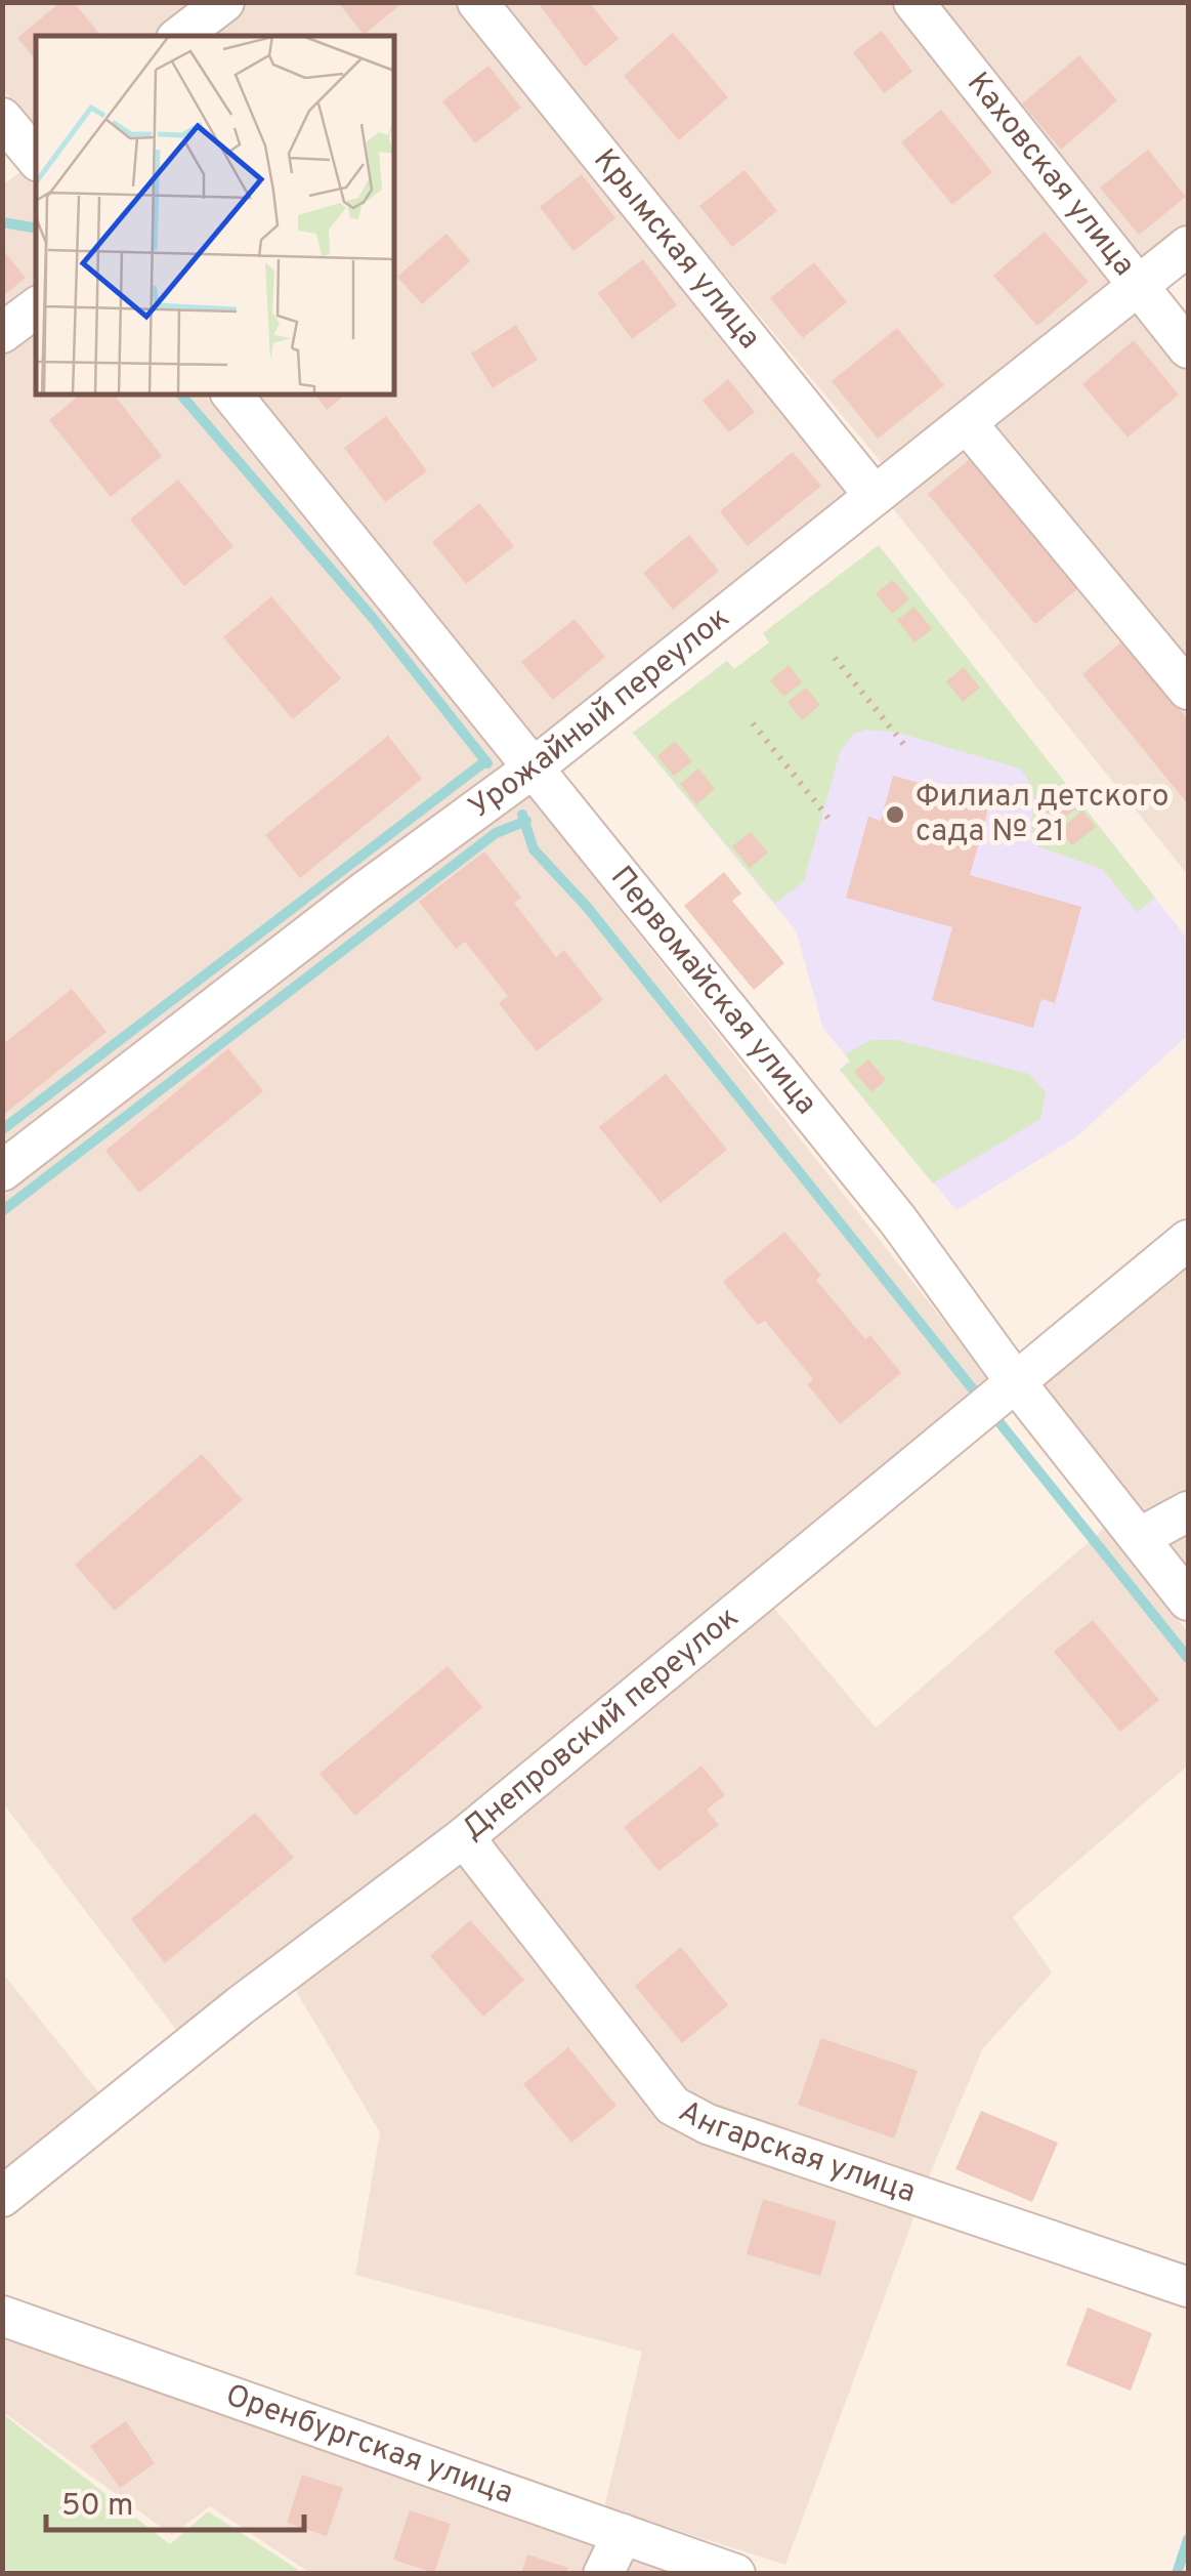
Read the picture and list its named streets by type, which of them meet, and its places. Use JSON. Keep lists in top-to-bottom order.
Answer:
{
  "streets": {
    "street": [
      "Каховская улица",
      "Крымская улица",
      "Урожайный переулок",
      "Первомайская улица",
      "Днепровский переулок",
      "Ангарская улица",
      "Оренбургская улица"
    ]
  },
  "crossings": [
    ["Каховская улица", "Урожайный переулок"],
    ["Крымская улица", "Урожайный переулок"],
    ["Урожайный переулок", "Первомайская улица"],
    ["Первомайская улица", "Днепровский переулок"],
    ["Днепровский переулок", "Ангарская улица"]
  ],
  "places": ["Филиал детского сада № 21"],
  "scale_bar": "50 m"
}
